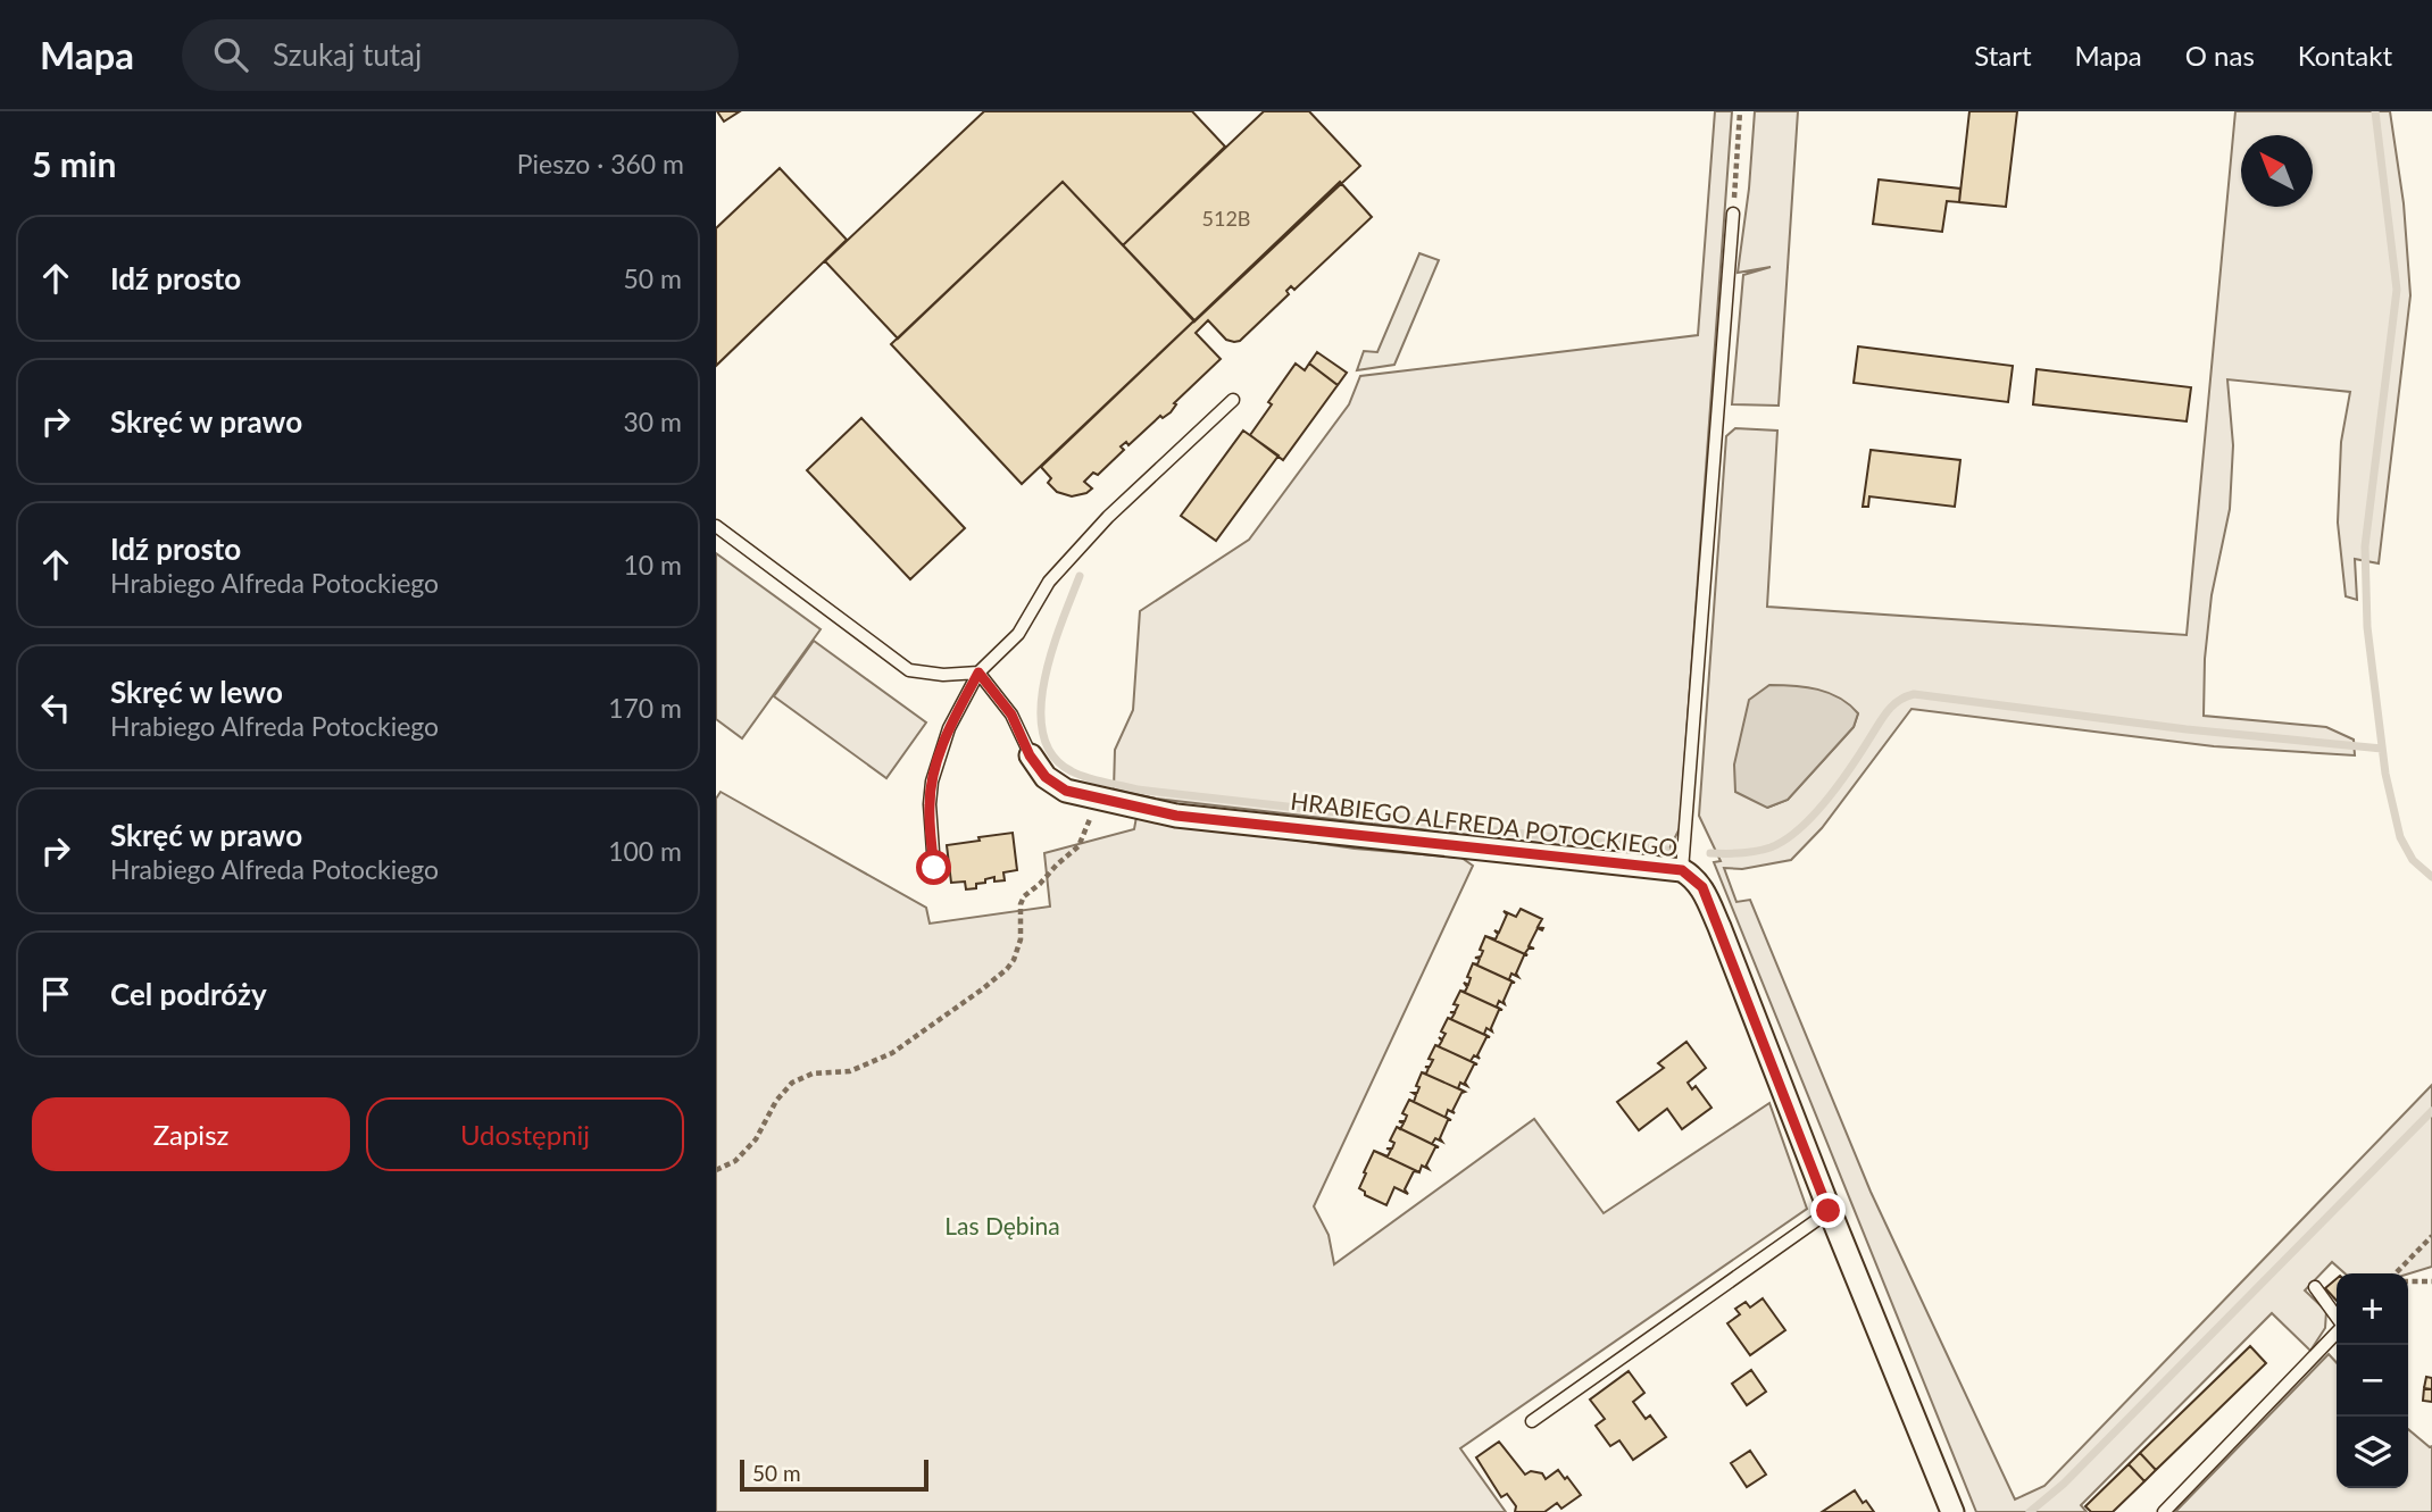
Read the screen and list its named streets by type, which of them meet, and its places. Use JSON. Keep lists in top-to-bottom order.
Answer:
{
  "streets": {
    "street": ["HRABIEGO ALFREDA POTOCKIEGO"]
  },
  "parks": ["Las Dębina"],
  "house_numbers": ["512B"],
  "scale_bar": "50 m",
  "north": "top left",
  "page": {
    "header": "Mapa",
    "search": "Szukaj tutaj",
    "nav": [
      "Start",
      "Mapa",
      "O nas",
      "Kontakt"
    ],
    "heading": ["5 min", "Pieszo · 360 m"],
    "list": [
      ["Idź prosto", "50 m"],
      ["Skręć w prawo", "30 m"],
      ["Idź prosto", "Hrabiego Alfreda Potockiego", "10 m"],
      ["Skręć w lewo", "Hrabiego Alfreda Potockiego", "170 m"],
      ["Skręć w prawo", "Hrabiego Alfreda Potockiego", "100 m"],
      "Cel podróży"
    ],
    "buttons": ["Zapisz", "Udostępnij"],
    "map_buttons": ["+", "−"],
    "scale": "50 m"
  }
}
